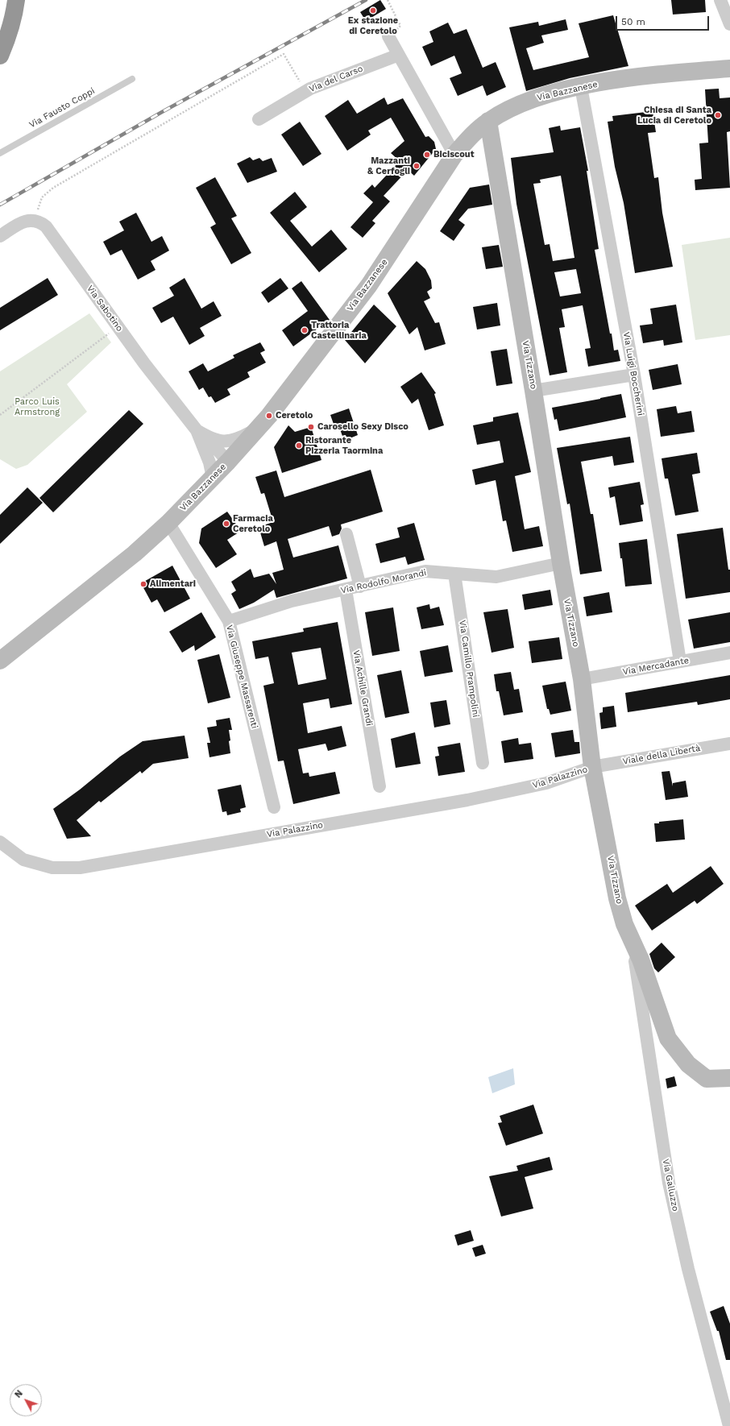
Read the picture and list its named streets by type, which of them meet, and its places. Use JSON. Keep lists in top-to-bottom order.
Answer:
{
  "streets": {
    "street": [
      "Via del Carso",
      "Via Bazzanese",
      "Via Sabotino",
      "Via Tizzano",
      "Via Luigi Boccherini",
      "Via Rodolfo Morandi",
      "Via Mercadante",
      "Via Camillo Prampolini",
      "Via Giuseppe Massarenti",
      "Via Achille Grandi",
      "Viale della Libertà",
      "Via Palazzino",
      "Via Galluzzo"
    ],
    "lane": ["Via Fausto Coppi"]
  },
  "crossings": [
    ["Via Bazzanese", "Via Tizzano"],
    ["Via Bazzanese", "Via Luigi Boccherini"],
    ["Via Bazzanese", "Via Giuseppe Massarenti"],
    ["Via Tizzano", "Via Rodolfo Morandi"],
    ["Via Tizzano", "Via Mercadante"],
    ["Via Tizzano", "Viale della Libertà"],
    ["Via Tizzano", "Via Palazzino"],
    ["Via Tizzano", "Via Galluzzo"],
    ["Via Luigi Boccherini", "Via Mercadante"],
    ["Via Rodolfo Morandi", "Via Camillo Prampolini"],
    ["Via Rodolfo Morandi", "Via Giuseppe Massarenti"],
    ["Via Rodolfo Morandi", "Via Achille Grandi"],
    ["Viale della Libertà", "Via Palazzino"]
  ],
  "parks": ["Parco Luis Armstrong"],
  "places": [
    "Ex stazione di Ceretolo",
    "Chiesa di Santa Lucia di Ceretolo",
    "Biciscout",
    "Mazzanti & Cerfogli",
    "Trattoria Castellinaria",
    "Ceretolo",
    "Carosello Sexy Disco",
    "Ristorante Pizzeria Taormina",
    "Farmacia Ceretolo",
    "Alimentari"
  ],
  "scale_bar": "50 m",
  "north": "top left"
}
